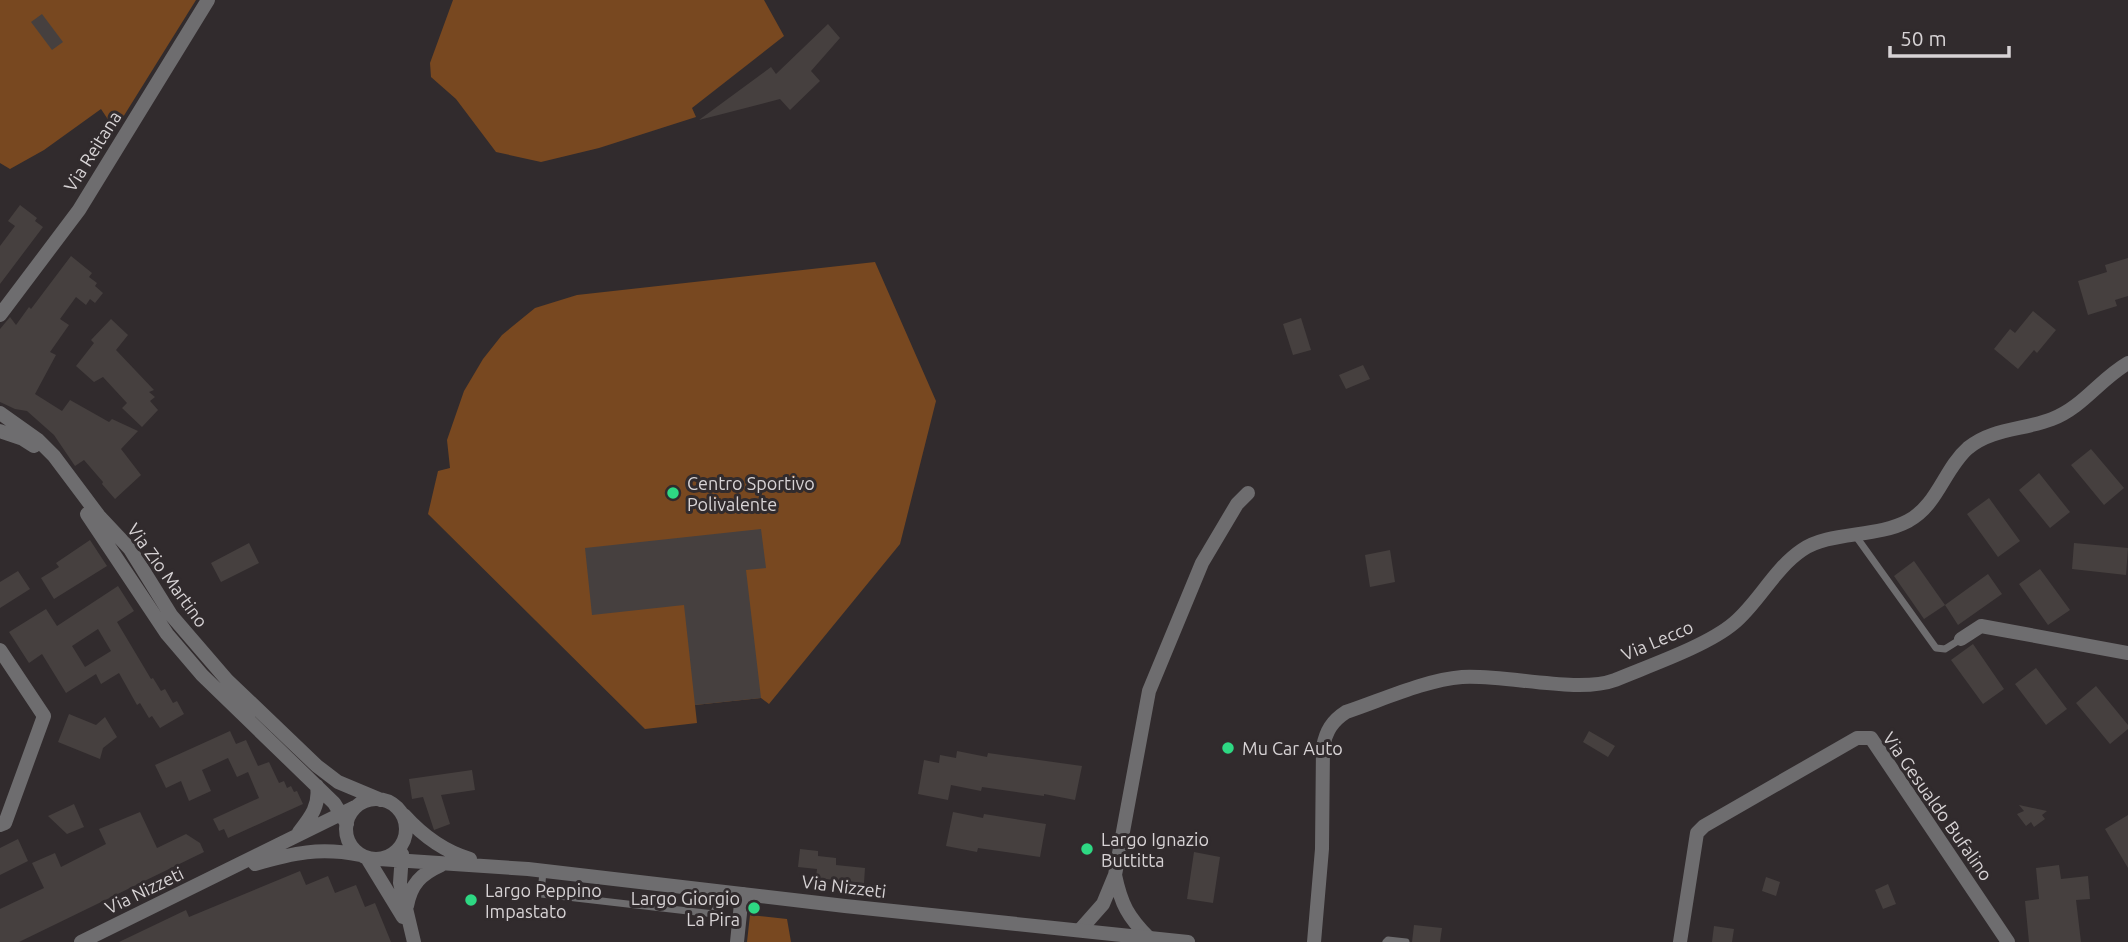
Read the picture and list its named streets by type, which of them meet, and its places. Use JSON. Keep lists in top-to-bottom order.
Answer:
{
  "streets": {
    "street": [
      "Via Reitana",
      "Via Zio Martino",
      "Via Lecco",
      "Via Gesualdo Bufalino",
      "Via Nizzeti"
    ]
  },
  "places": [
    "Centro Sportivo Polivalente",
    "Mu Car Auto",
    "Largo Ignazio Buttitta",
    "Largo Peppino Impastato",
    "Largo Giorgio La Pira"
  ],
  "scale_bar": "50 m"
}
